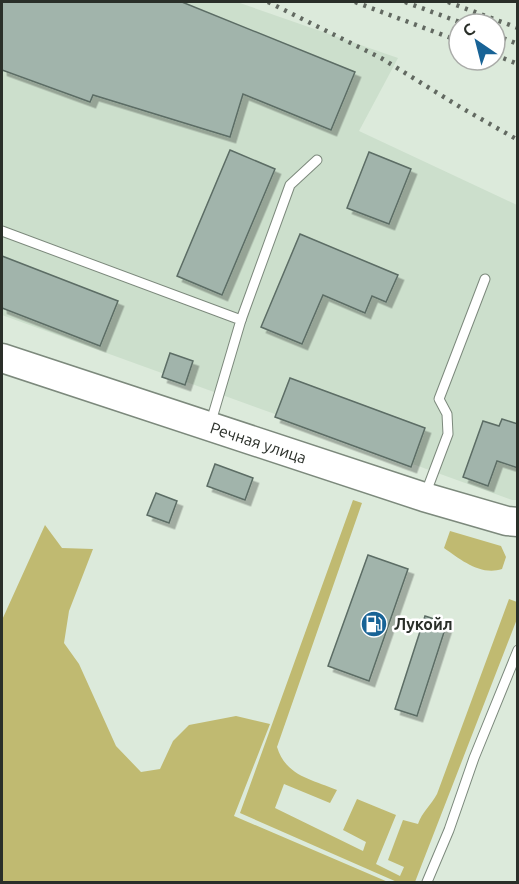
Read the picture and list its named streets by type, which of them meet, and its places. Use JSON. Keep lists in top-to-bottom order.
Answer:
{
  "streets": {
    "main road": ["Речная улица"]
  },
  "places": {
    "fuel station": ["Лукойл"]
  },
  "north": "top left"
}
